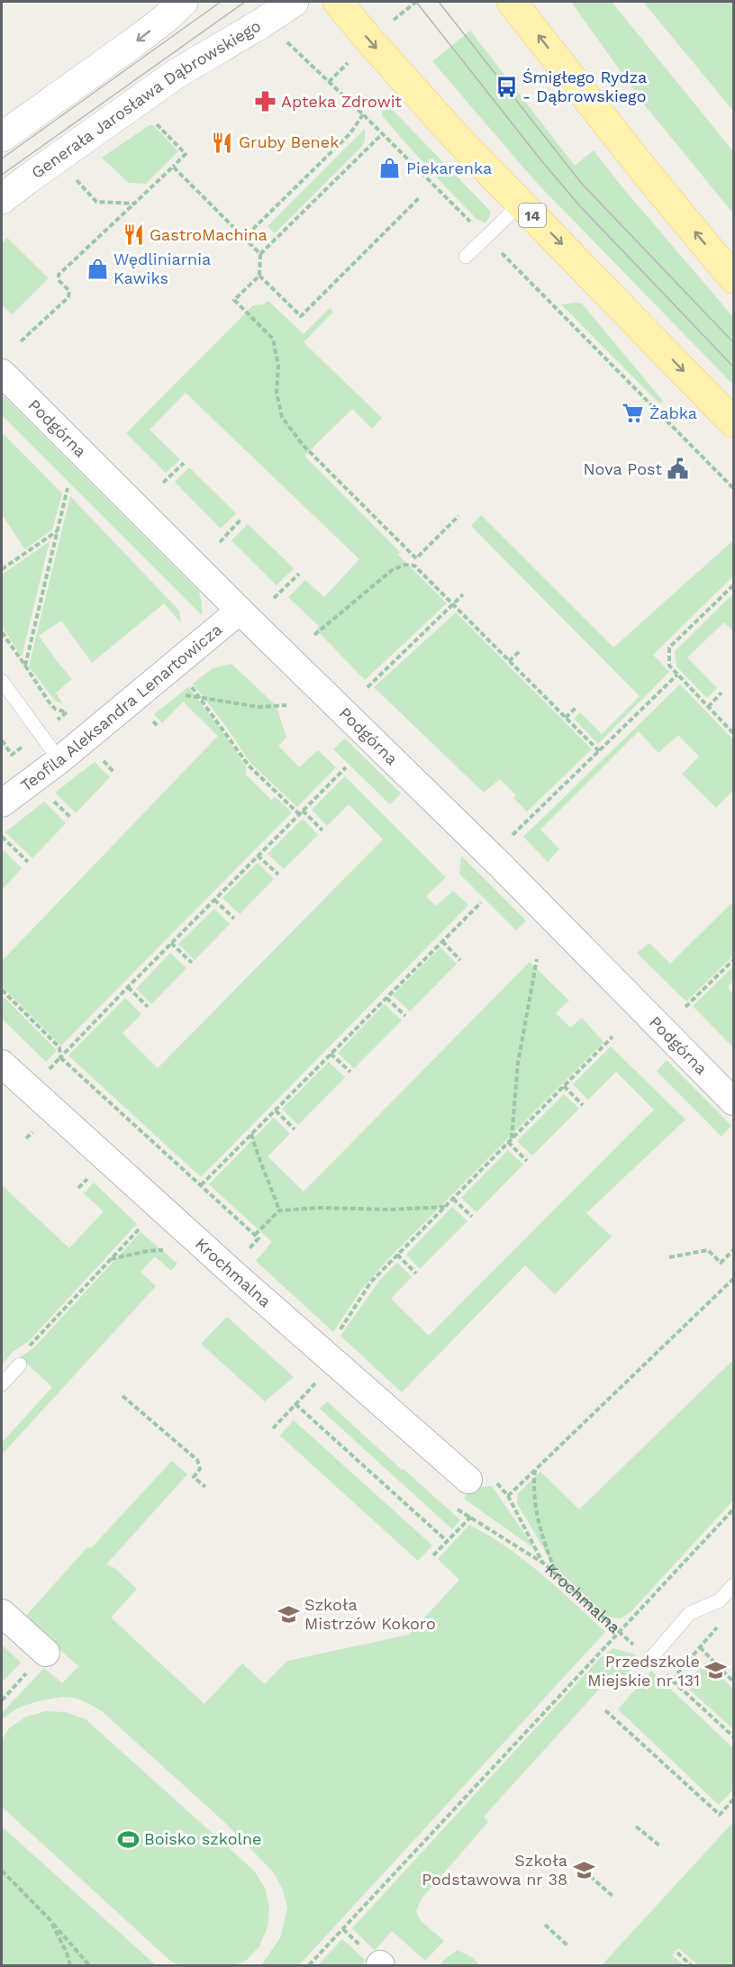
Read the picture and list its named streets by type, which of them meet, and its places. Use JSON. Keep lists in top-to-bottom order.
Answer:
{
  "streets": {
    "main road": ["14"],
    "street": [
      "Generała Jarosława Dąbrowskiego",
      "Podgórna",
      "Teofila Aleksandra Lenartowicza",
      "Krochmalna"
    ]
  },
  "crossings": [
    ["Podgórna", "Teofila Aleksandra Lenartowicza"]
  ],
  "places": {
    "bus stop": ["Śmigłego Rydza - Dąbrowskiego"],
    "pharmacy": ["Apteka Zdrowit"],
    "restaurant": ["Gruby Benek", "GastroMachina"],
    "shop": ["Piekarenka", "Wędliniarnia Kawiks"],
    "supermarket": ["Żabka"],
    "public building": ["Nova Post"],
    "school or university": ["Szkoła Mistrzów Kokoro", "Przedszkole Miejskie nr 131", "Szkoła Podstawowa nr 38"],
    "sports": ["Boisko szkolne"]
  }
}
